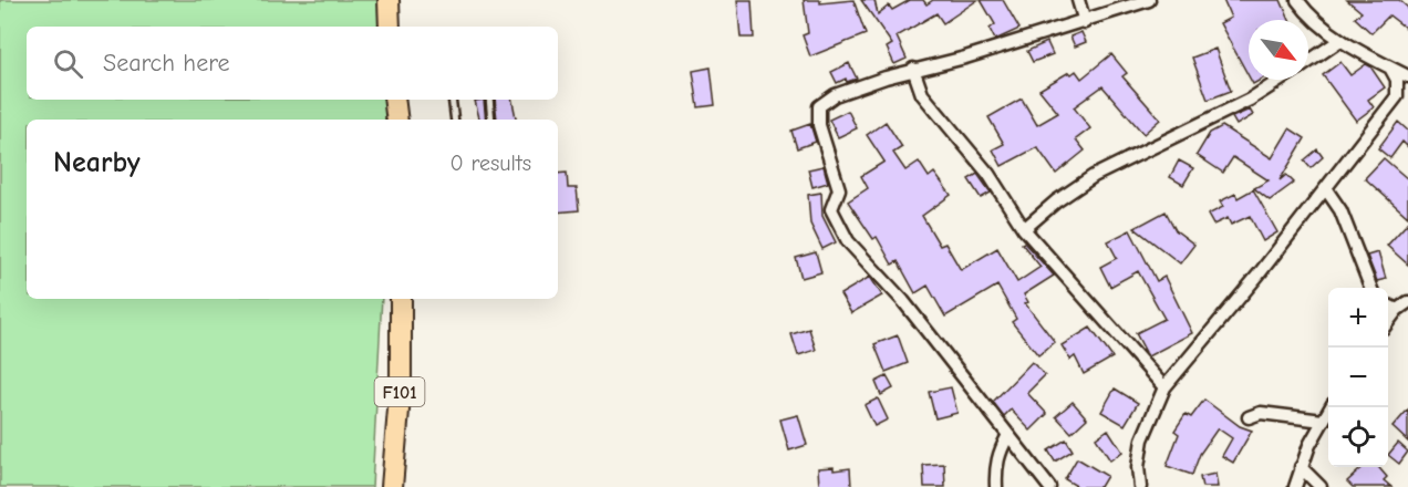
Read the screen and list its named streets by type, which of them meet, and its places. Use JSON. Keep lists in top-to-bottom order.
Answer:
{
  "streets": {
    "main road": ["F101"]
  },
  "north": "bottom right",
  "page": {
    "search": "Search here",
    "heading": ["Nearby", "0 results"],
    "map_buttons": ["+", "−"]
  }
}
